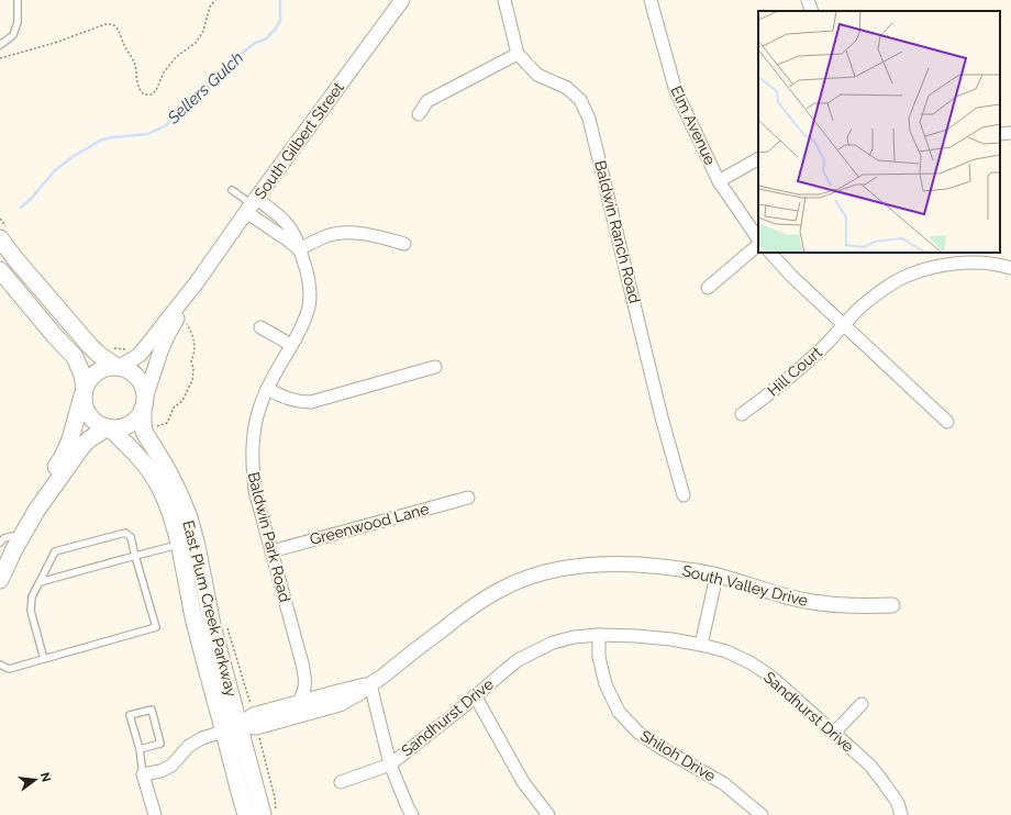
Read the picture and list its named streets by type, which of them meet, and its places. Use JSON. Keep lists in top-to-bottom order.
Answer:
{
  "streets": {
    "main road": ["East Plum Creek Parkway"],
    "street": [
      "Elm Avenue",
      "South Gilbert Street",
      "Baldwin Ranch Road",
      "Hill Court",
      "Greenwood Lane",
      "Baldwin Park Road",
      "South Valley Drive",
      "Sandhurst Drive",
      "Shiloh Drive"
    ]
  },
  "crossings": [
    ["South Gilbert Street", "East Plum Creek Parkway"],
    ["Greenwood Lane", "Baldwin Park Road"],
    ["Baldwin Park Road", "South Valley Drive"],
    ["South Valley Drive", "East Plum Creek Parkway"],
    ["Sandhurst Drive", "Shiloh Drive"]
  ],
  "water": ["Sellers Gulch"],
  "north": "right"
}
